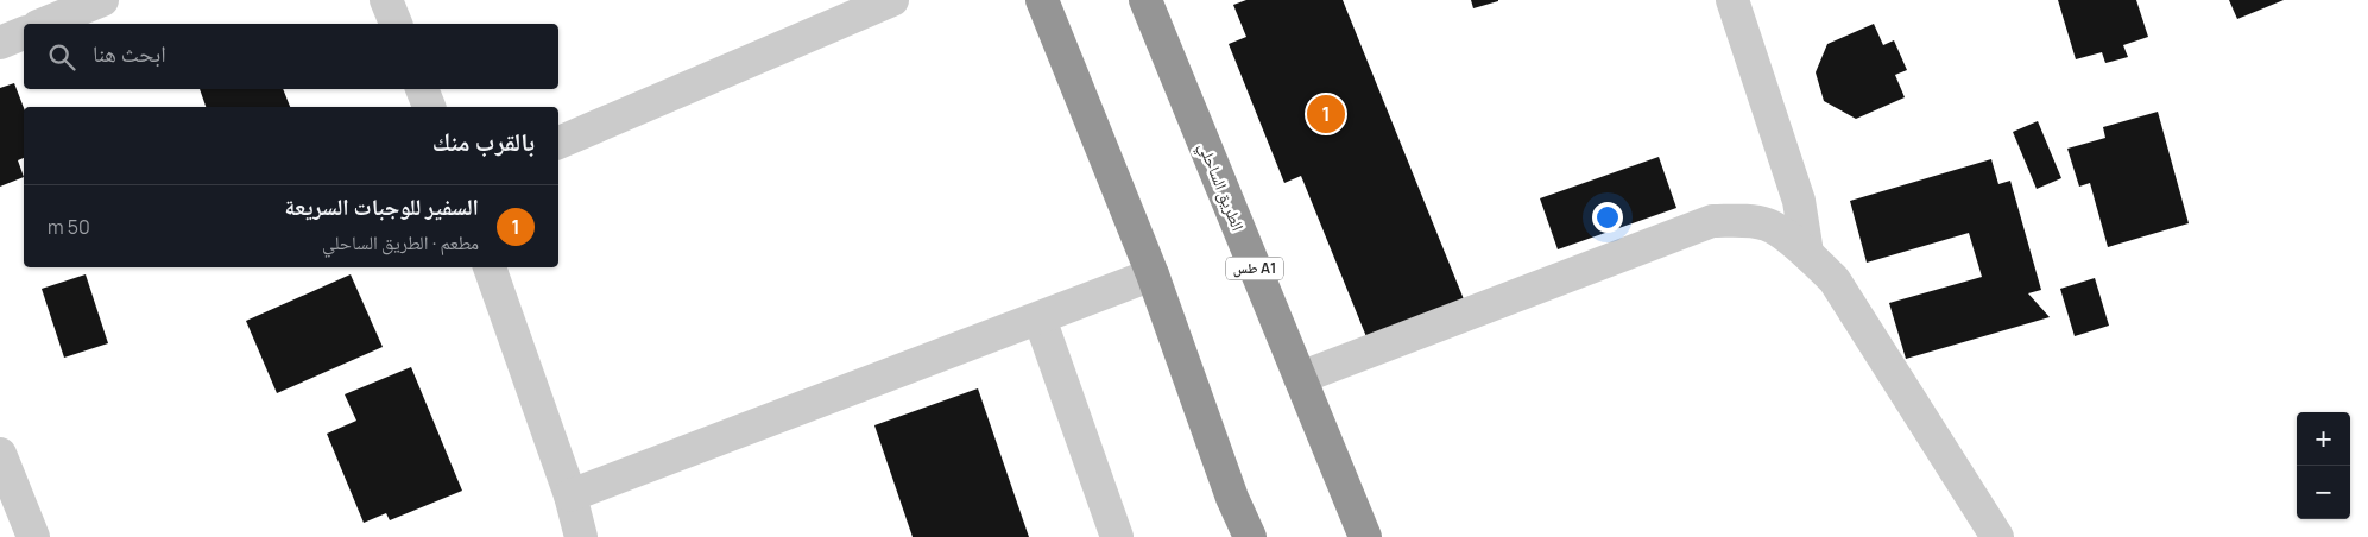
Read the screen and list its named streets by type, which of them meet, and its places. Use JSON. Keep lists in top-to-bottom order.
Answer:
{
  "streets": {
    "highway": ["الطريق الساحلي", "طس A1"]
  },
  "page": {
    "search": "ابحث هنا",
    "pins": "1",
    "heading": "بالقرب منك",
    "list": [
      {
        "mark": "1",
        "name": "السفير للوجبات السريعة",
        "note": "مطعم · الطريق الساحلي",
        "value": "50 m"
      }
    ],
    "map_buttons": ["+", "−"]
  }
}
